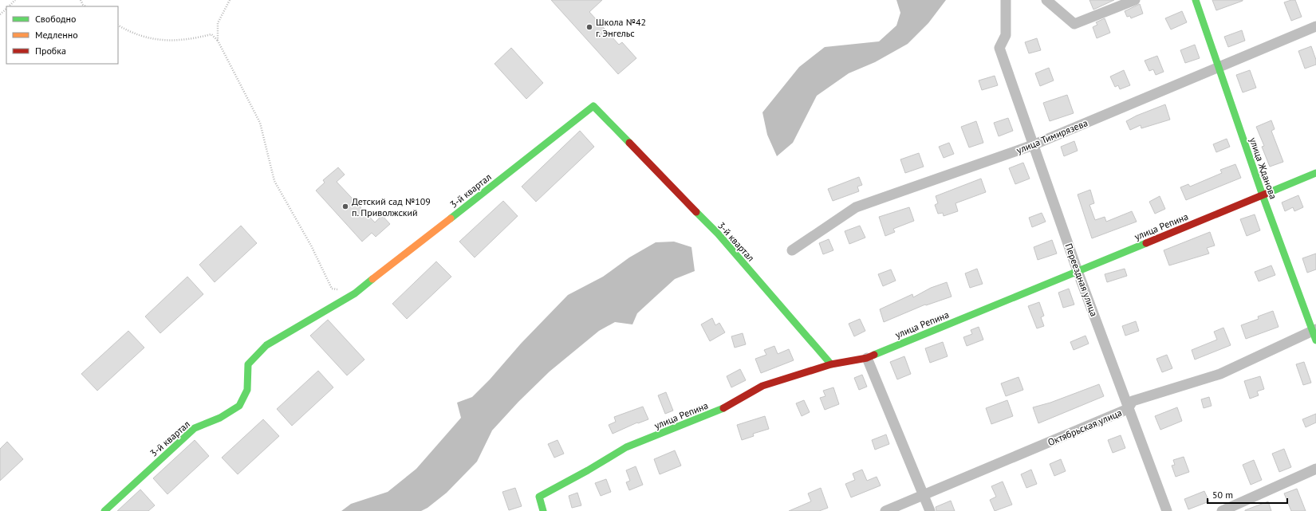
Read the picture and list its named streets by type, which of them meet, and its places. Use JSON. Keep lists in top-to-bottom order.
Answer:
{
  "streets": {
    "street": [
      "улица Тимирязева",
      "улица Жданова",
      "3-й квартал",
      "улица Репина",
      "Переездная улица",
      "Октябрьская улица"
    ]
  },
  "crossings": [
    ["улица Тимирязева", "улица Жданова"],
    ["улица Тимирязева", "Переездная улица"],
    ["улица Жданова", "улица Репина"],
    ["улица Жданова", "Октябрьская улица"],
    ["3-й квартал", "улица Репина"],
    ["улица Репина", "Переездная улица"],
    ["Переездная улица", "Октябрьская улица"]
  ],
  "places": ["Школа №42 г. Энгельс", "Детский сад №109 п. Приволжский"],
  "legend": ["Свободно", "Медленно", "Пробка"],
  "scale_bar": "50 m"
}
